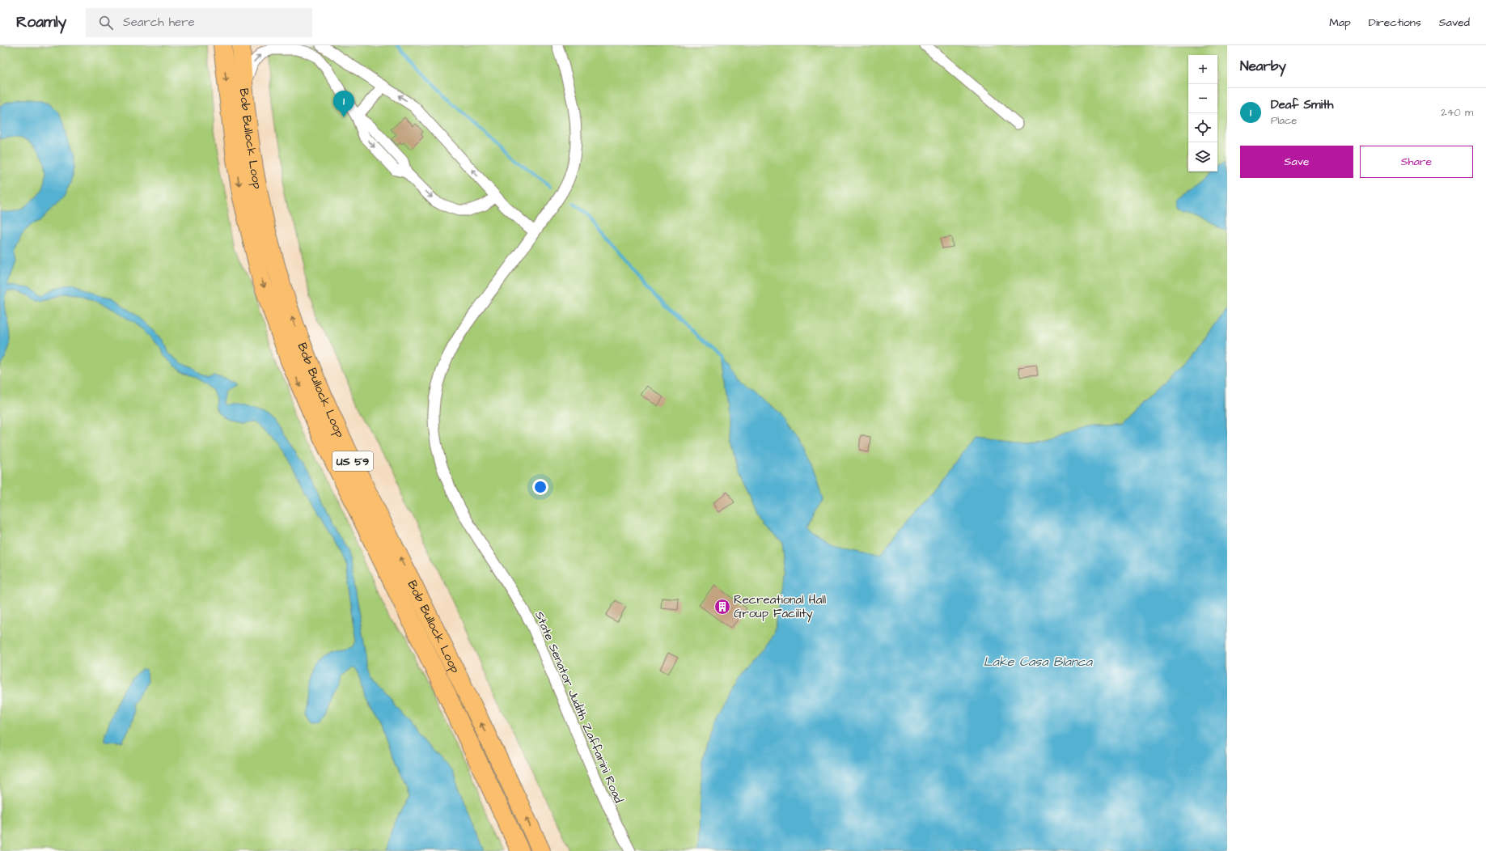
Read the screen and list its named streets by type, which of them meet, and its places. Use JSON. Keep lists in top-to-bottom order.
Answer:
{
  "streets": {
    "highway": ["Bob Bullock Loop", "US 59"],
    "street": ["State Senator Judith Zaffarini Road"]
  },
  "water": ["Lake Casa Blanca"],
  "places": {
    "building": ["Recreational Hall Group Facility"]
  },
  "page": {
    "header": "Roamly",
    "search": "Search here",
    "nav": ["Map", "Directions", "Saved"],
    "heading": "Nearby",
    "map_buttons": ["+", "−"],
    "list": [
      {
        "mark": "1",
        "name": "Deaf Smith",
        "note": "Place",
        "value": "240 m"
      }
    ],
    "pins": "1",
    "buttons": ["Save", "Share"]
  }
}
